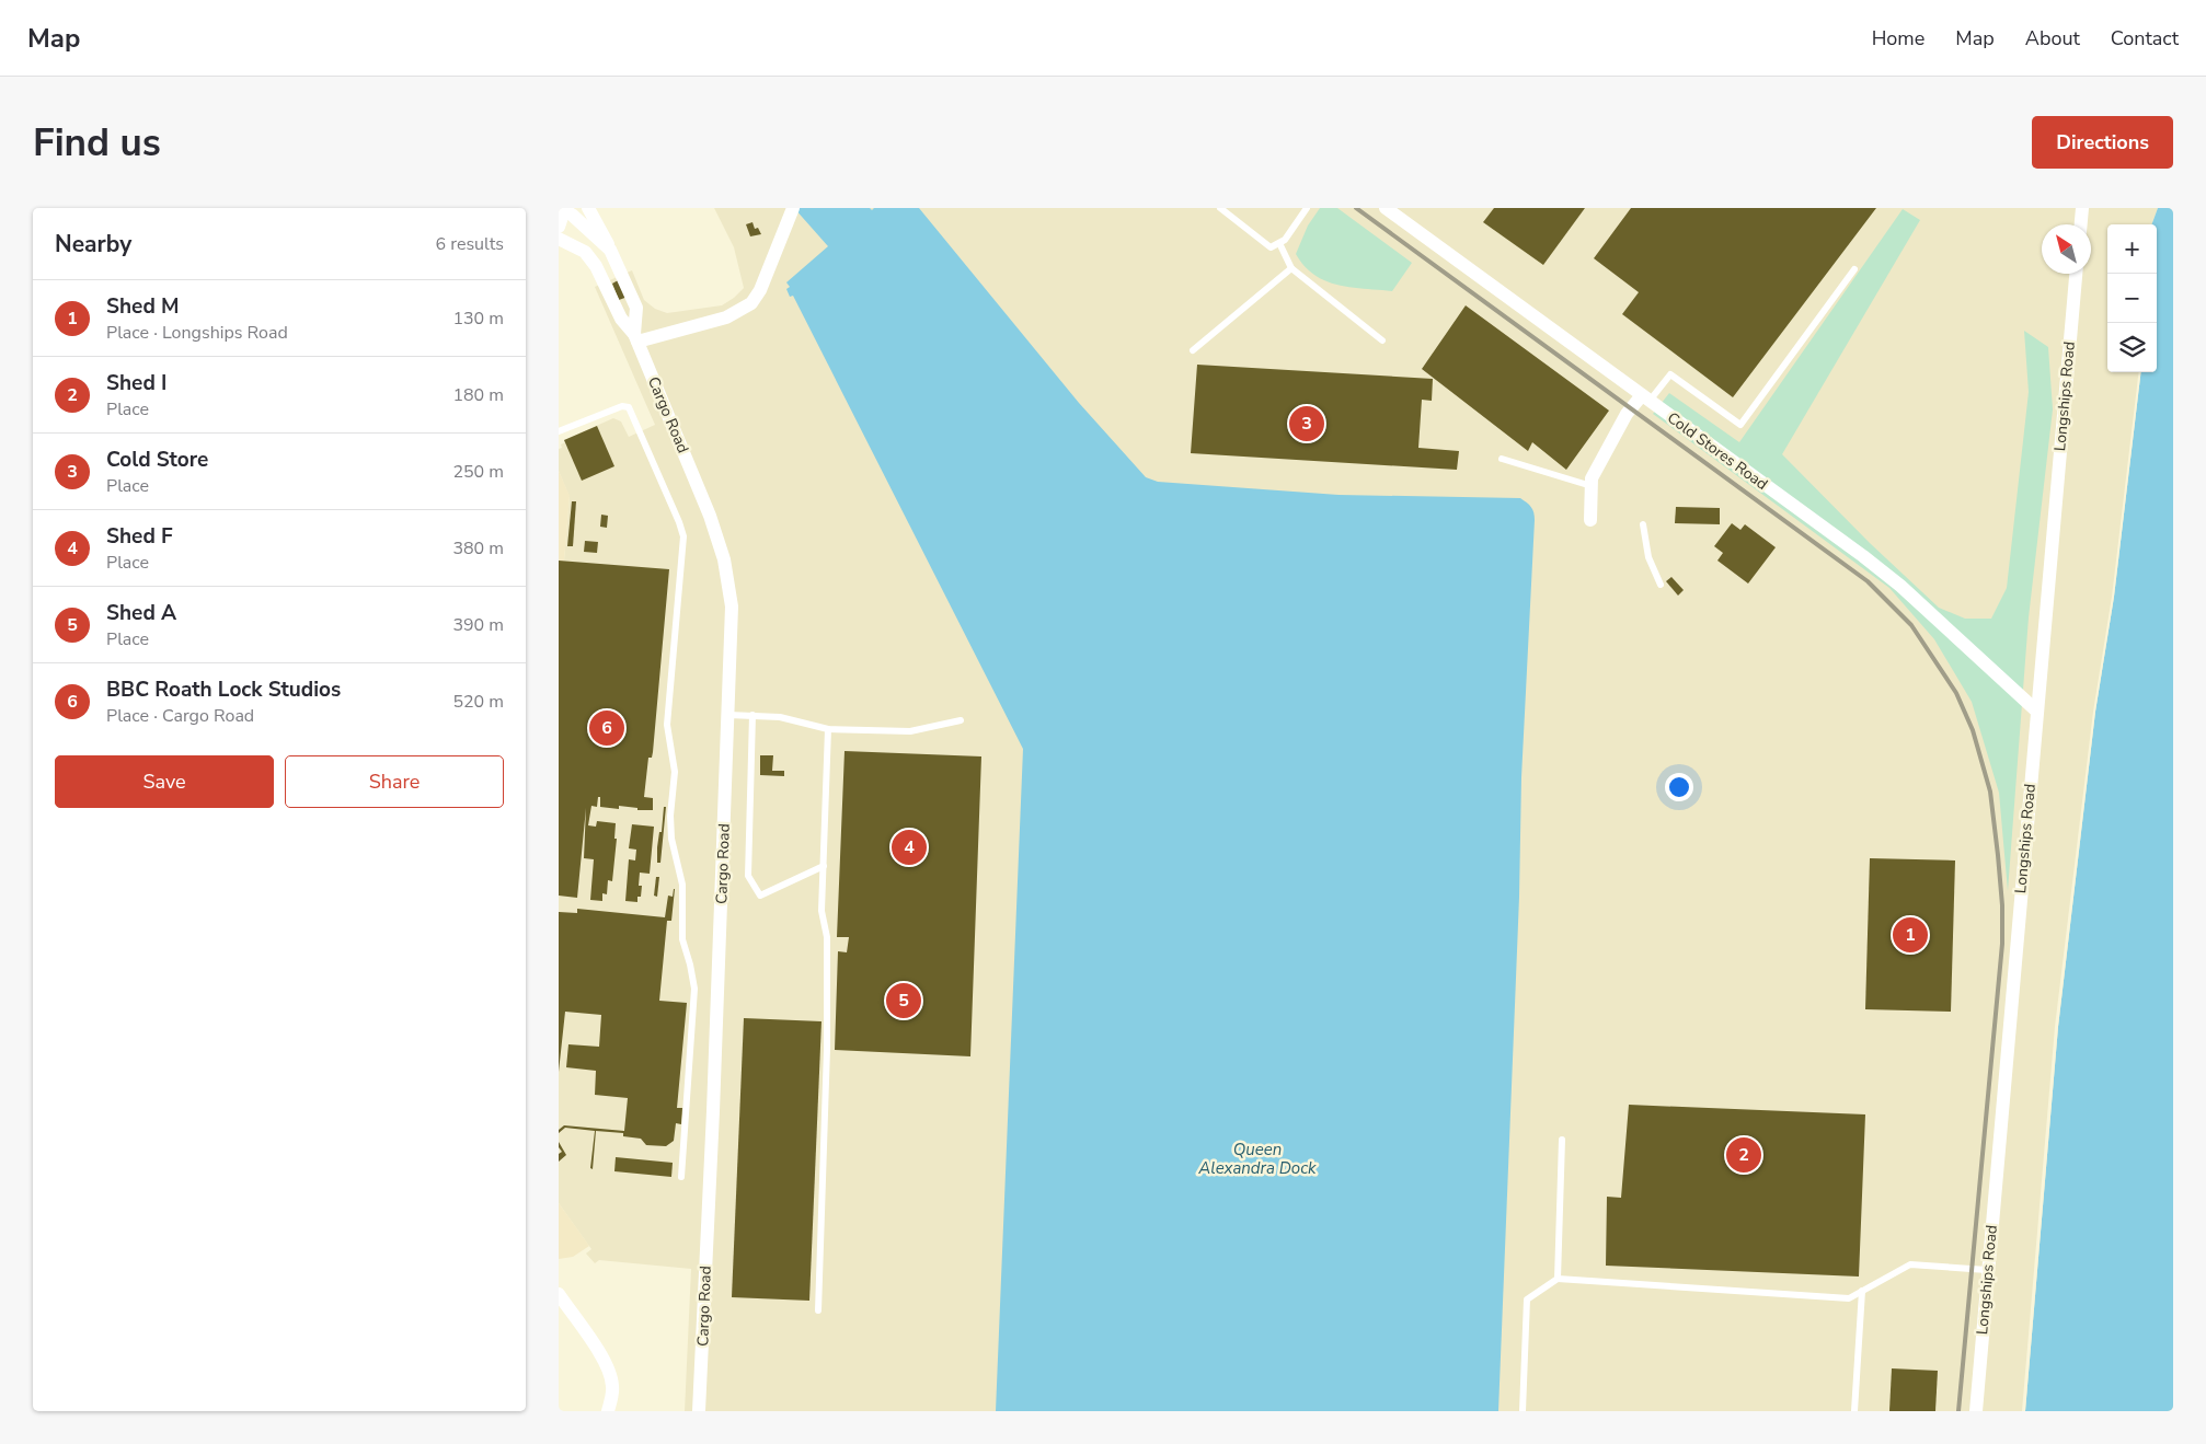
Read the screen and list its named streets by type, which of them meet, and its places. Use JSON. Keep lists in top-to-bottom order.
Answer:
{
  "streets": {
    "street": ["Longships Road", "Cargo Road", "Cold Stores Road"]
  },
  "crossings": [
    ["Longships Road", "Cold Stores Road"]
  ],
  "water": ["Queen Alexandra Dock"],
  "north": "top left",
  "page": {
    "header": "Map",
    "nav": [
      "Home",
      "Map",
      "About",
      "Contact"
    ],
    "buttons": [
      "Directions",
      ["Save", "Share"]
    ],
    "title": "Find us",
    "heading": ["Nearby", "6 results"],
    "map_buttons": ["+", "−"],
    "list": [
      {
        "mark": "1",
        "name": "Shed M",
        "note": "Place · Longships Road",
        "value": "130 m"
      },
      {
        "mark": "2",
        "name": "Shed I",
        "note": "Place",
        "value": "180 m"
      },
      {
        "mark": "3",
        "name": "Cold Store",
        "note": "Place",
        "value": "250 m"
      },
      {
        "mark": "4",
        "name": "Shed F",
        "note": "Place",
        "value": "380 m"
      },
      {
        "mark": "5",
        "name": "Shed A",
        "note": "Place",
        "value": "390 m"
      },
      {
        "mark": "6",
        "name": "BBC Roath Lock Studios",
        "note": "Place · Cargo Road",
        "value": "520 m"
      }
    ],
    "pins": [
      "3",
      "6",
      "4",
      "1",
      "5",
      "2"
    ]
  }
}
